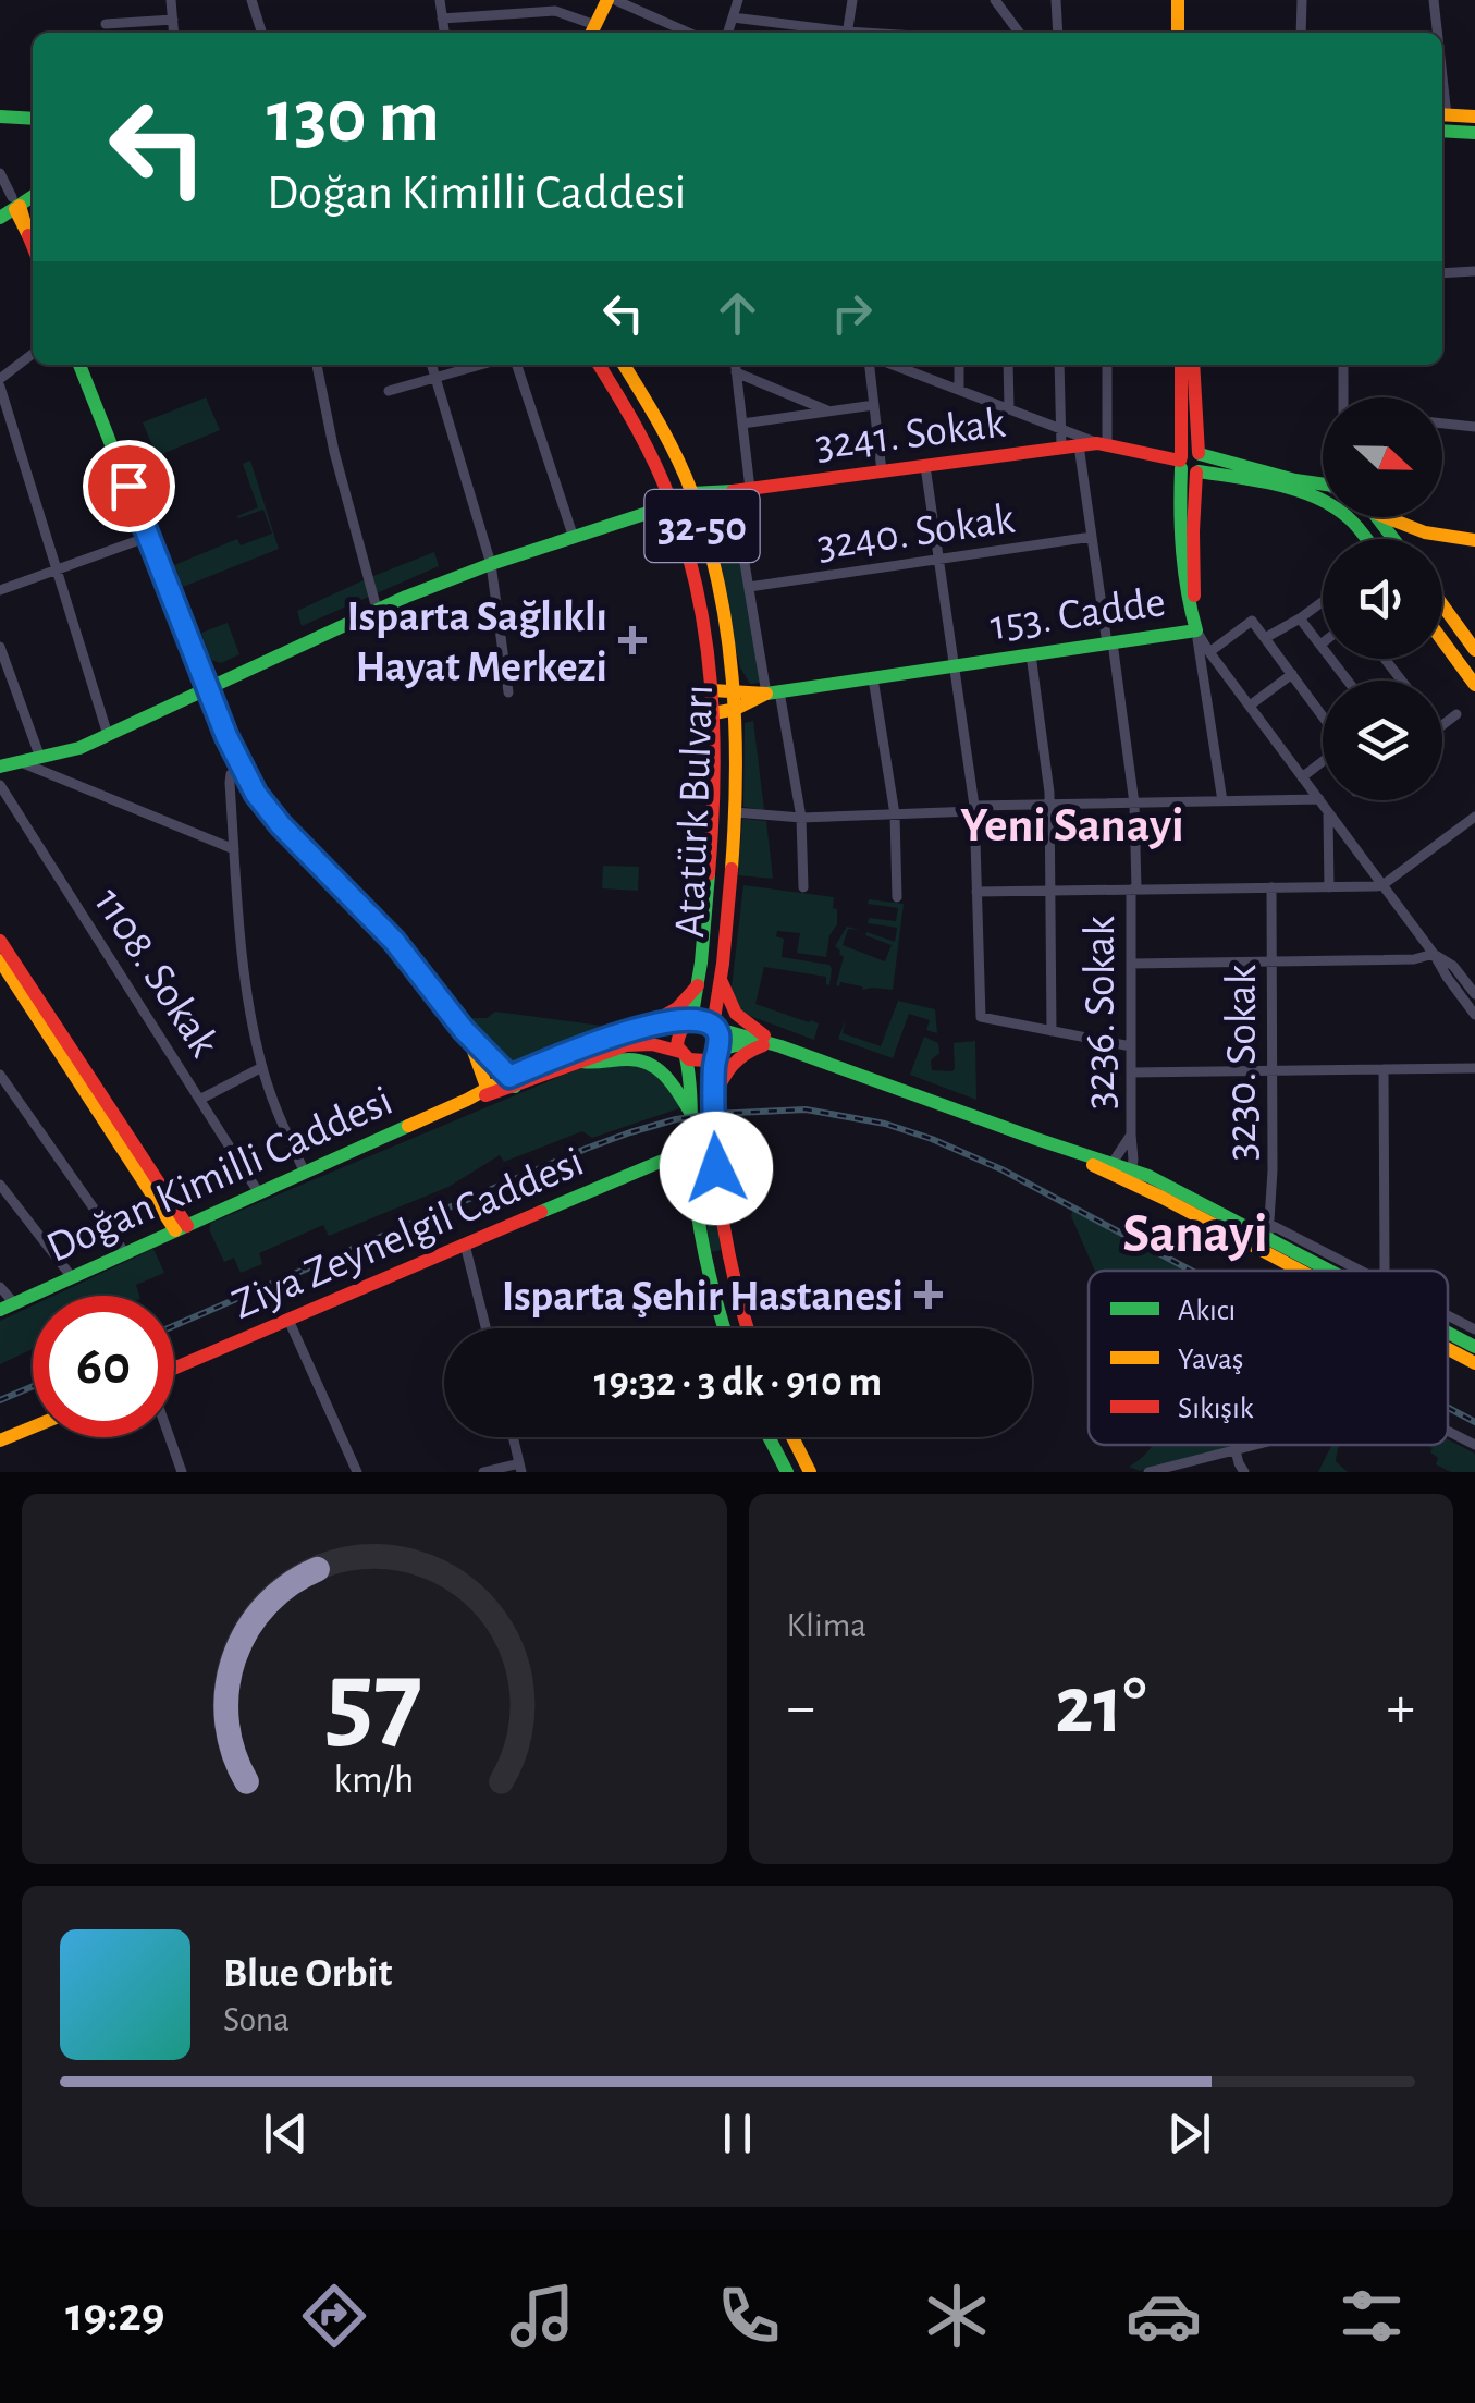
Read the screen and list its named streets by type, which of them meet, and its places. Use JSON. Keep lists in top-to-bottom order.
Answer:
{
  "streets": {
    "main road": [
      "3241. Sokak",
      "32-50",
      "153. Cadde",
      "Atatürk Bulvarı",
      "Doğan Kimilli Caddesi",
      "Ziya Zeynelgil Caddesi"
    ],
    "street": [
      "3240. Sokak",
      "1108. Sokak",
      "3236. Sokak",
      "3230. Sokak"
    ]
  },
  "crossings": [
    ["3241. Sokak", "Atatürk Bulvarı"],
    ["3241. Sokak", "3236. Sokak"],
    ["3240. Sokak", "3236. Sokak"],
    ["153. Cadde", "3236. Sokak"],
    ["Atatürk Bulvarı", "Doğan Kimilli Caddesi"],
    ["1108. Sokak", "Doğan Kimilli Caddesi"]
  ],
  "districts": ["Yeni Sanayi", "Sanayi"],
  "places": {
    "health": ["Isparta Sağlıklı Hayat Merkezi", "Isparta Şehir Hastanesi"]
  },
  "legend": ["Akıcı", "Yavaş", "Sıkışık"],
  "north": "right",
  "page": {
    "turn": ["130 m", "Doğan Kimilli Caddesi"],
    "limit": "60",
    "trip": "19:32 · 3 dk · 910 m",
    "tile": "Klima",
    "heat": ["−", "21°", "+"],
    "song": ["Blue Orbit", "Sona"],
    "tabs": "19:29",
    "gauge": ["57", "km/h"]
  }
}
